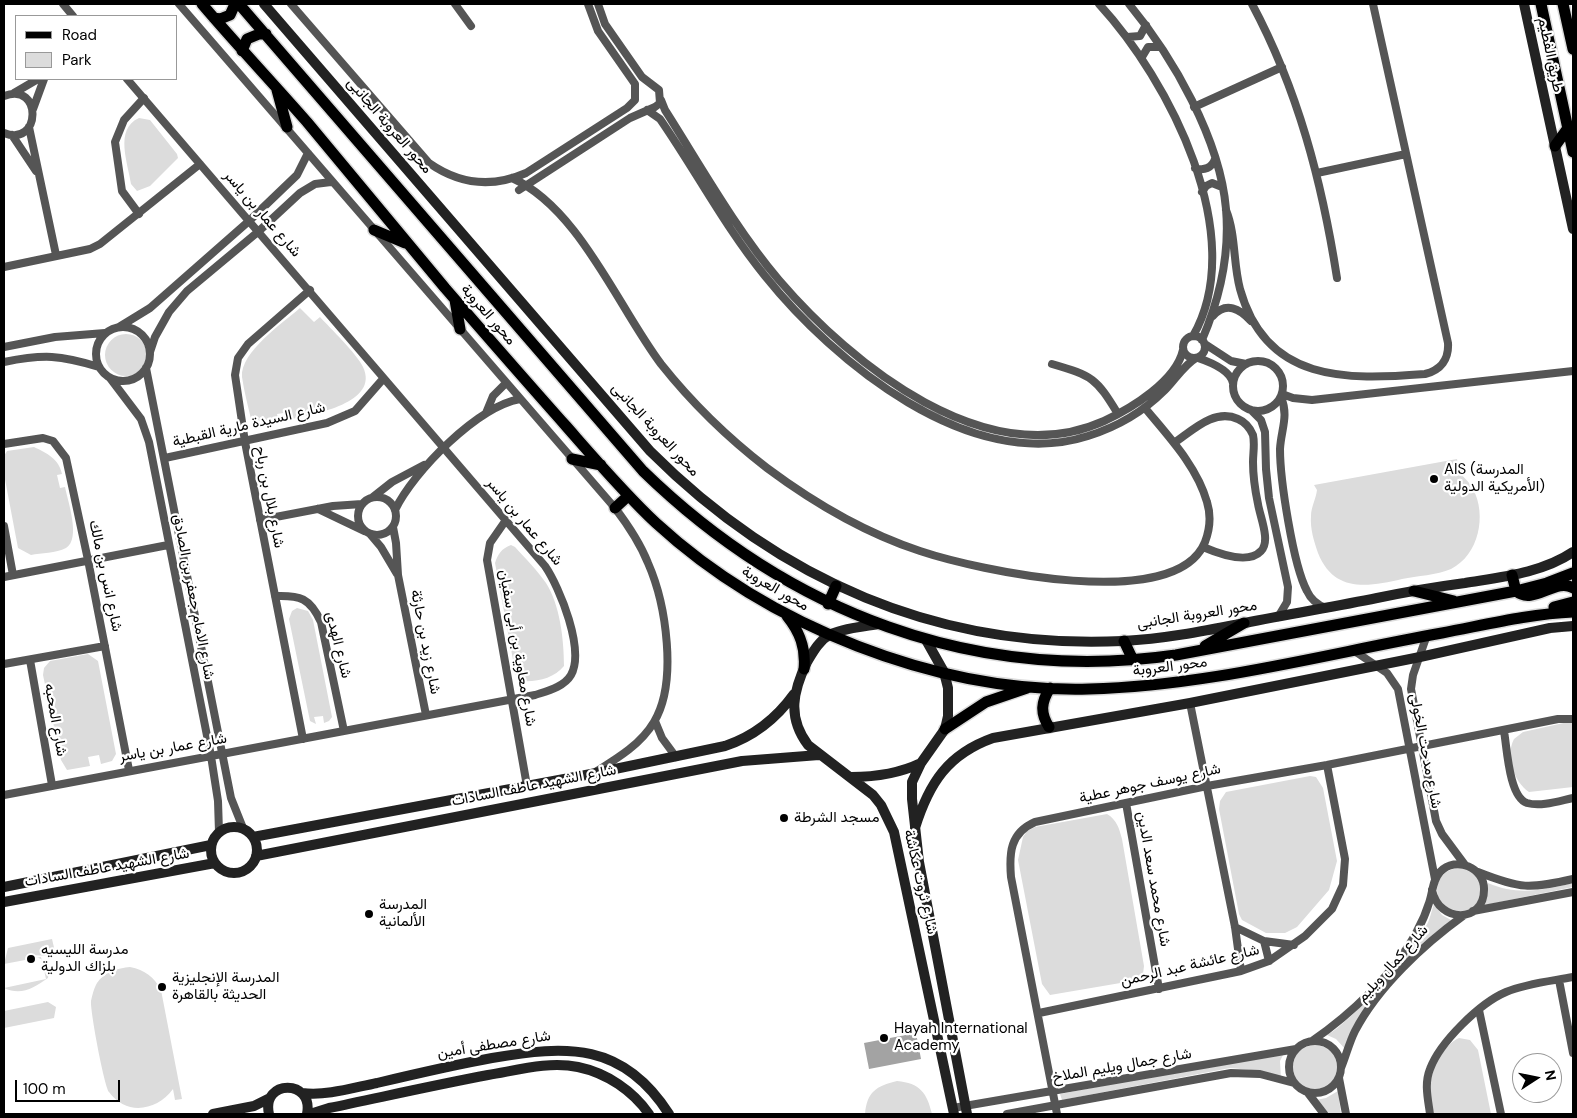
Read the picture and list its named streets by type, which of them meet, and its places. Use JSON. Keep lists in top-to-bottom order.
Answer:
{
  "streets": {
    "main road": ["محور العروبة"],
    "street": [
      "طريق الفطيم",
      "محور العروبة الجانبى",
      "شارع عمار بن ياسر",
      "شارع السيدة مارية القبطية",
      "شارع بلال بن رباح",
      "شارع انس بن مالك",
      "شارع الامام جعفر بن الصادق",
      "شارع زيد بن حارثة",
      "شارع الهدى",
      "شارع معاوية بن أبى سفيان",
      "شارع المحبه",
      "شارع مدحت الخولى",
      "شارع يوسف جوهر عطية",
      "شارع الشهيد عاطف السادات",
      "شارع محمد سعد الدين",
      "شارع ثروت عكاشة",
      "شارع كمال ويليم",
      "شارع عائشة عبد الرحمن",
      "شارع مصطفى أمين",
      "شارع جمال ويليم الملاخ"
    ]
  },
  "crossings": [
    ["شارع عمار بن ياسر", "شارع السيدة مارية القبطية"],
    ["شارع عمار بن ياسر", "شارع بلال بن رباح"],
    ["شارع عمار بن ياسر", "شارع انس بن مالك"],
    ["شارع عمار بن ياسر", "شارع الامام جعفر بن الصادق"],
    ["شارع عمار بن ياسر", "شارع زيد بن حارثة"],
    ["شارع عمار بن ياسر", "شارع الهدى"],
    ["شارع عمار بن ياسر", "شارع معاوية بن أبى سفيان"],
    ["شارع عمار بن ياسر", "شارع المحبه"],
    ["محور العروبة", "شارع مدحت الخولى"],
    ["محور العروبة", "شارع الشهيد عاطف السادات"],
    ["محور العروبة", "شارع ثروت عكاشة"],
    ["شارع السيدة مارية القبطية", "شارع بلال بن رباح"],
    ["شارع السيدة مارية القبطية", "شارع الامام جعفر بن الصادق"],
    ["شارع بلال بن رباح", "شارع الهدى"],
    ["شارع الامام جعفر بن الصادق", "شارع الشهيد عاطف السادات"],
    ["شارع معاوية بن أبى سفيان", "شارع الشهيد عاطف السادات"],
    ["شارع مدحت الخولى", "شارع يوسف جوهر عطية"],
    ["شارع مدحت الخولى", "شارع كمال ويليم"],
    ["شارع يوسف جوهر عطية", "شارع محمد سعد الدين"],
    ["شارع يوسف جوهر عطية", "شارع عائشة عبد الرحمن"],
    ["شارع يوسف جوهر عطية", "شارع جمال ويليم الملاخ"],
    ["شارع الشهيد عاطف السادات", "شارع ثروت عكاشة"],
    ["شارع محمد سعد الدين", "شارع عائشة عبد الرحمن"],
    ["شارع ثروت عكاشة", "شارع جمال ويليم الملاخ"],
    ["شارع كمال ويليم", "شارع جمال ويليم الملاخ"]
  ],
  "places": [
    "AIS (المدرسة الأمريكية الدولية)",
    "مسجد الشرطة",
    "المدرسة الألمانية",
    "مدرسة الليسيه بلزاك الدولية",
    "المدرسة الإنجليزية الحديثة بالقاهرة",
    "Hayah International Academy"
  ],
  "legend": ["Road", "Park"],
  "scale_bar": "100 m",
  "north": "right"
}
